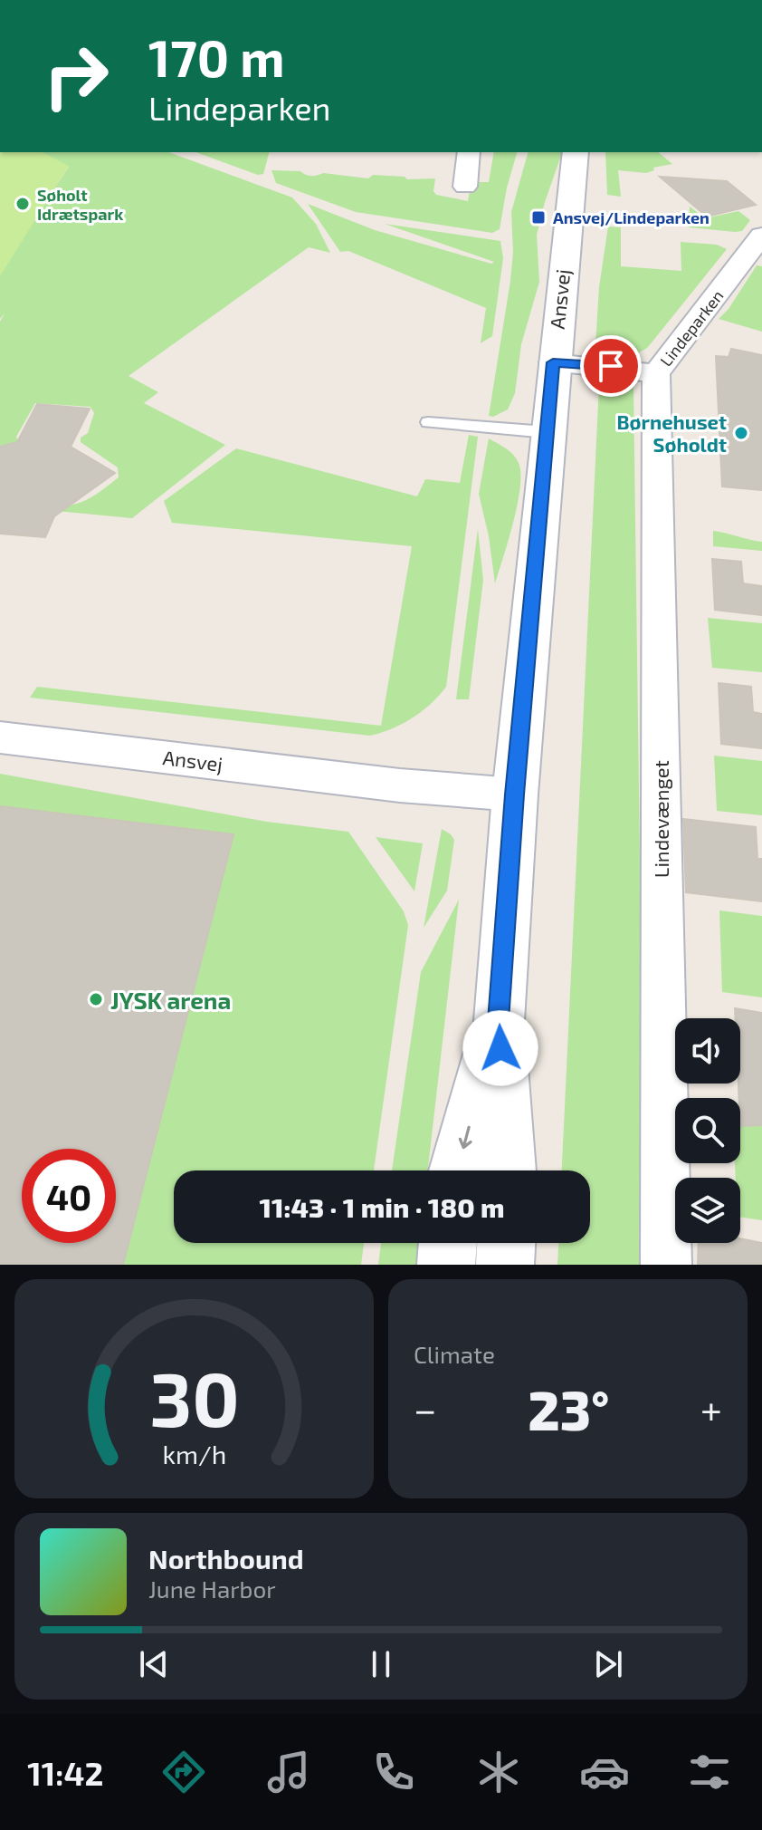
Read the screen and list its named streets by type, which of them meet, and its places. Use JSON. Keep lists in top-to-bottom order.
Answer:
{
  "streets": {
    "street": ["Ansvej", "Lindeparken", "Lindevænget"]
  },
  "crossings": [
    ["Ansvej", "Lindeparken"],
    ["Lindeparken", "Lindevænget"]
  ],
  "places": {
    "other": ["Søholt Idrætspark", "Børnehuset Søholdt", "JYSK arena"],
    "transit": ["Ansvej/Lindeparken"]
  },
  "page": {
    "turn": ["170 m", "Lindeparken"],
    "limit": "40",
    "trip": "11:43 · 1 min · 180 m",
    "tile": "Climate",
    "heat": ["−", "23°", "+"],
    "song": ["Northbound", "June Harbor"],
    "tabs": "11:42",
    "gauge": ["30", "km/h"]
  }
}
